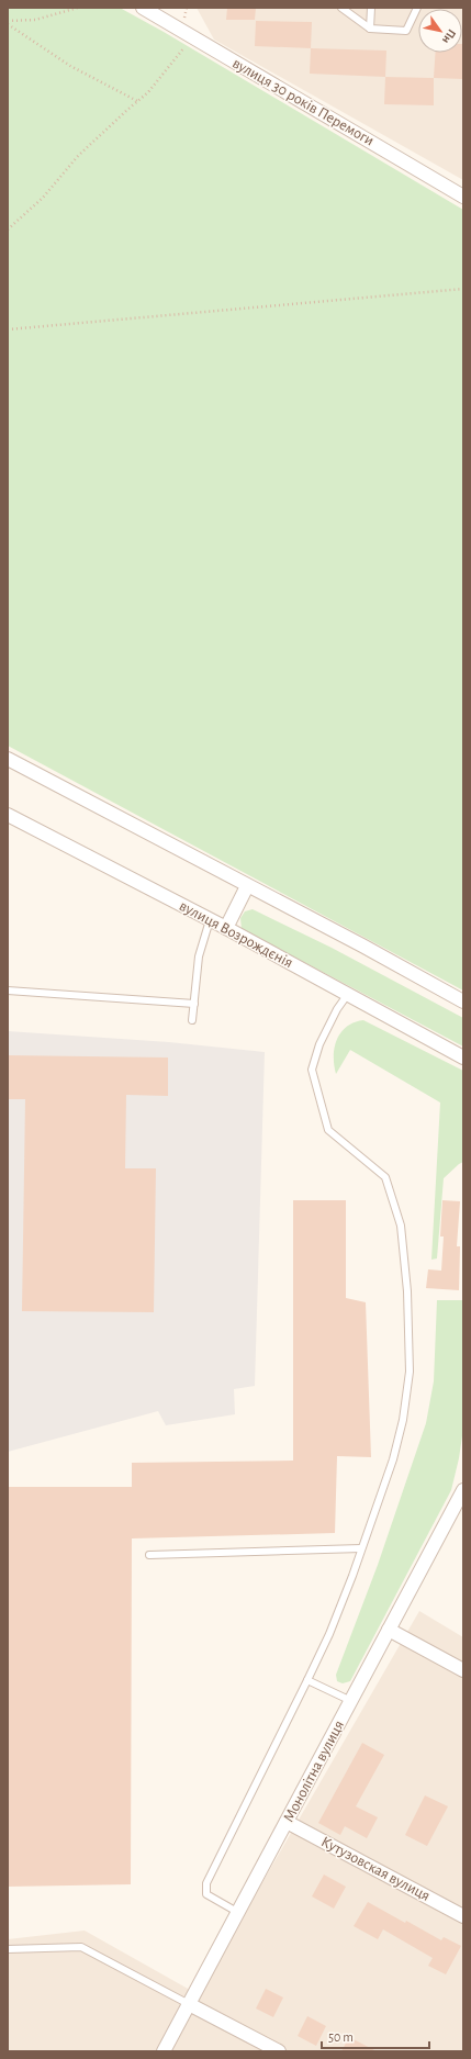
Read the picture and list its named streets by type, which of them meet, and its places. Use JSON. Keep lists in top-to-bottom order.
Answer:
{
  "streets": {
    "street": [
      "вулиця 30 років Перемоги",
      "вулиця Возрождєнія",
      "Монолітна вулиця",
      "Кутузовская вулиця"
    ]
  },
  "crossings": [
    ["Монолітна вулиця", "Кутузовская вулиця"]
  ],
  "scale_bar": "50 m",
  "north": "bottom right"
}
